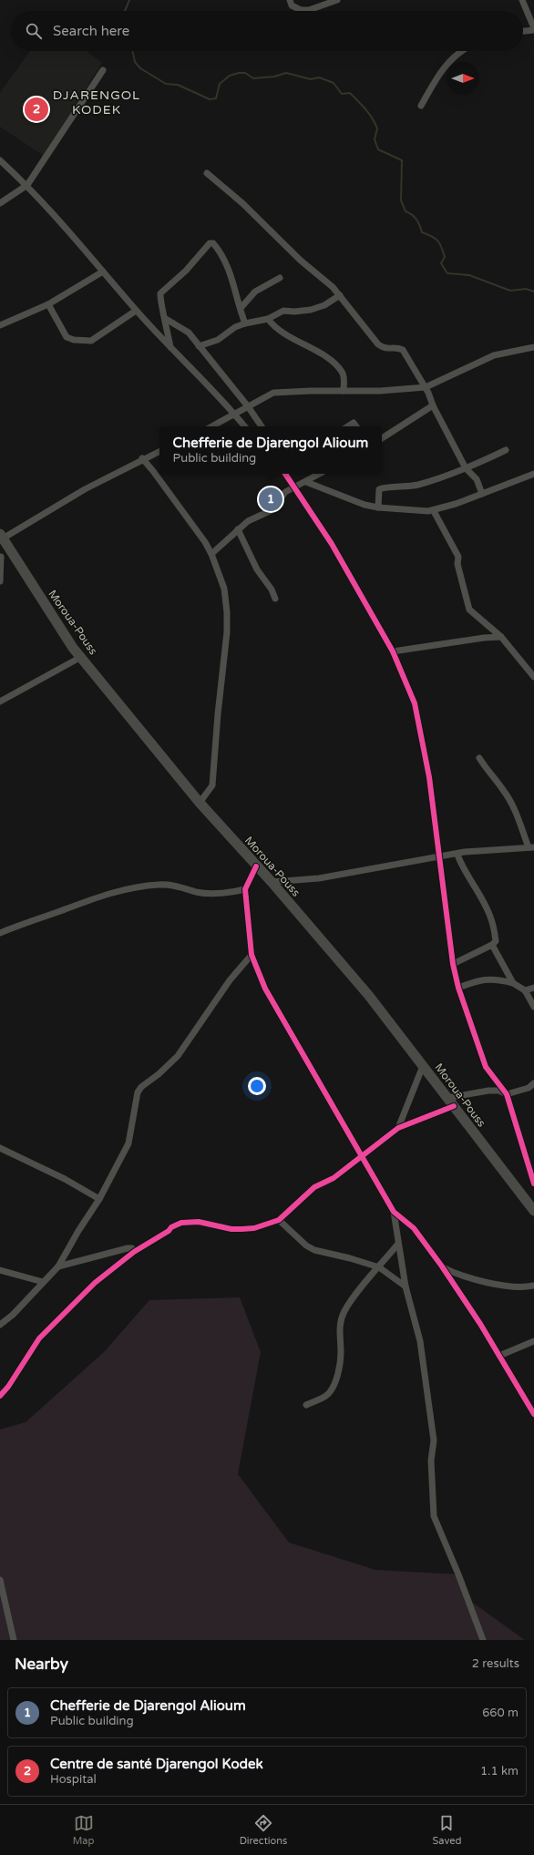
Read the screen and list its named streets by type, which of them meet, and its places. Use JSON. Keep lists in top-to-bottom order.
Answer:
{
  "streets": {
    "main road": ["Moroua-Pouss"]
  },
  "districts": ["DJARENGOL KODEK"],
  "north": "right",
  "page": {
    "search": "Search here",
    "pins": ["2", "1"],
    "popup": ["Chefferie de Djarengol Alioum", "Public building"],
    "heading": ["Nearby", "2 results"],
    "list": [
      {
        "mark": "1",
        "name": "Chefferie de Djarengol Alioum",
        "note": "Public building",
        "value": "660 m"
      },
      {
        "mark": "2",
        "name": "Centre de santé Djarengol Kodek",
        "note": "Hospital",
        "value": "1.1 km"
      }
    ],
    "nav": ["Map", "Directions", "Saved"]
  }
}
